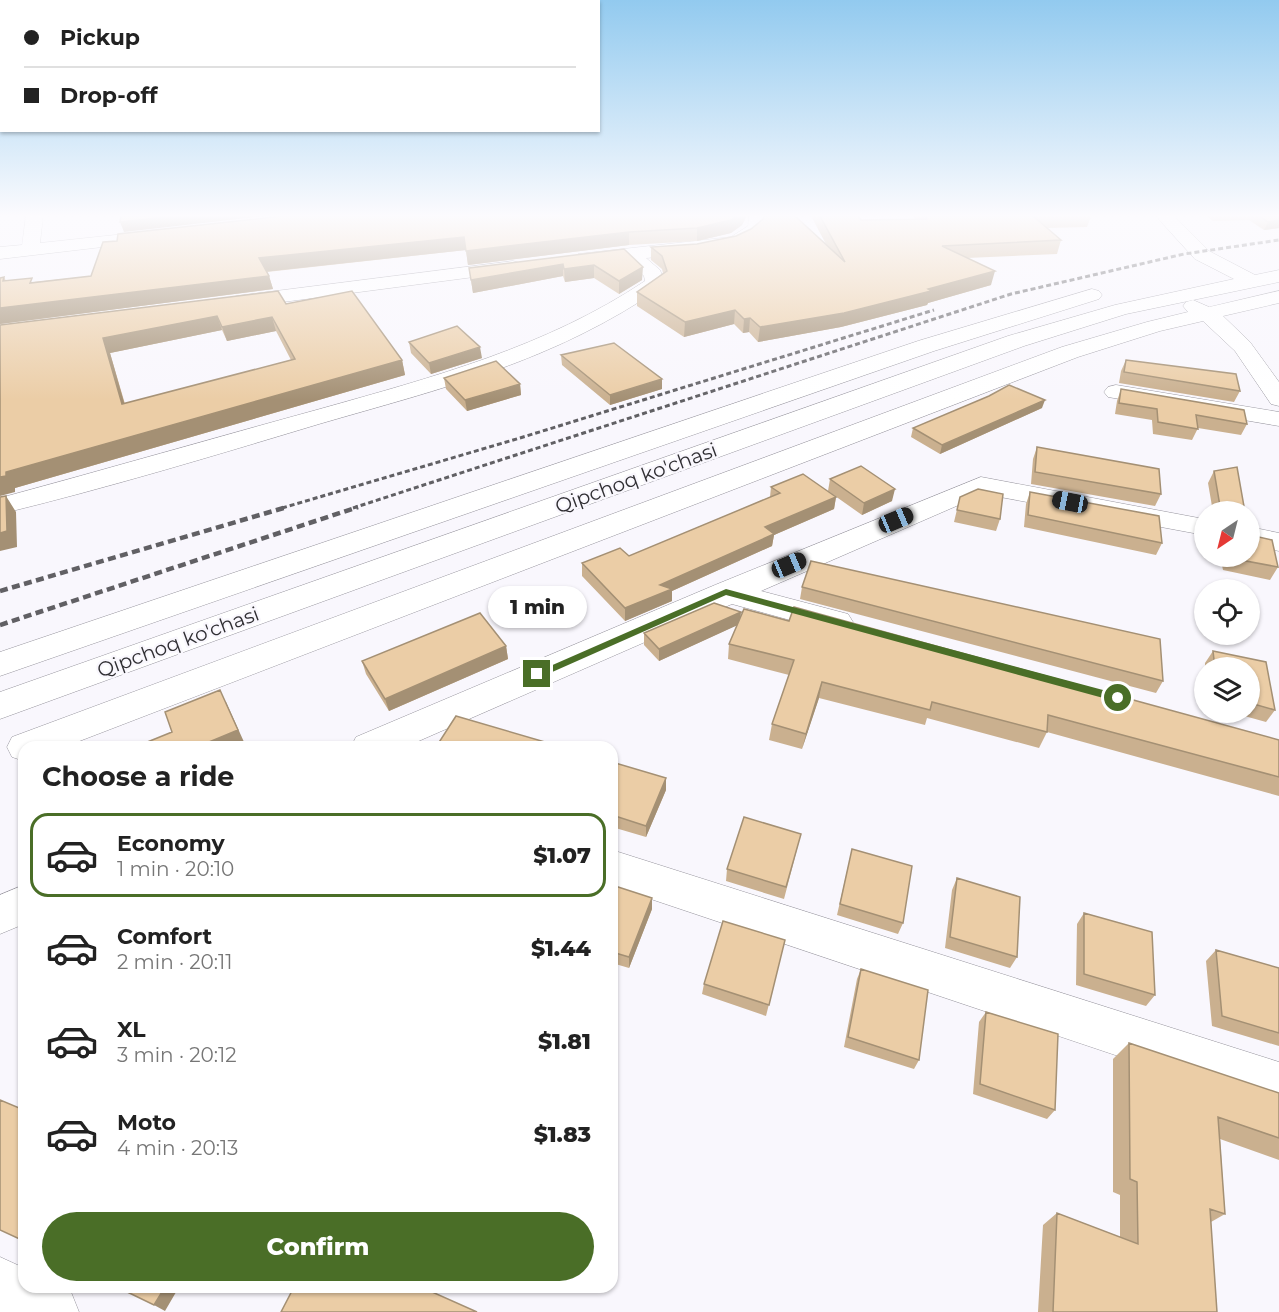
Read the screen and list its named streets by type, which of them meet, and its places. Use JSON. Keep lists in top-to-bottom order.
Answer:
{
  "streets": {
    "street": ["Qipchoq ko'chasi"]
  },
  "north": "bottom left",
  "page": {
    "banner": ["Pickup", "Drop-off"],
    "bubble": "1 min",
    "heading": "Choose a ride",
    "list": [
      {
        "name": "Economy",
        "note": "1 min · 20:10",
        "value": "$1.07"
      },
      {
        "name": "Comfort",
        "note": "2 min · 20:11",
        "value": "$1.44"
      },
      {
        "name": "XL",
        "note": "3 min · 20:12",
        "value": "$1.81"
      },
      {
        "name": "Moto",
        "note": "4 min · 20:13",
        "value": "$1.83"
      }
    ],
    "buttons": "Confirm"
  }
}
